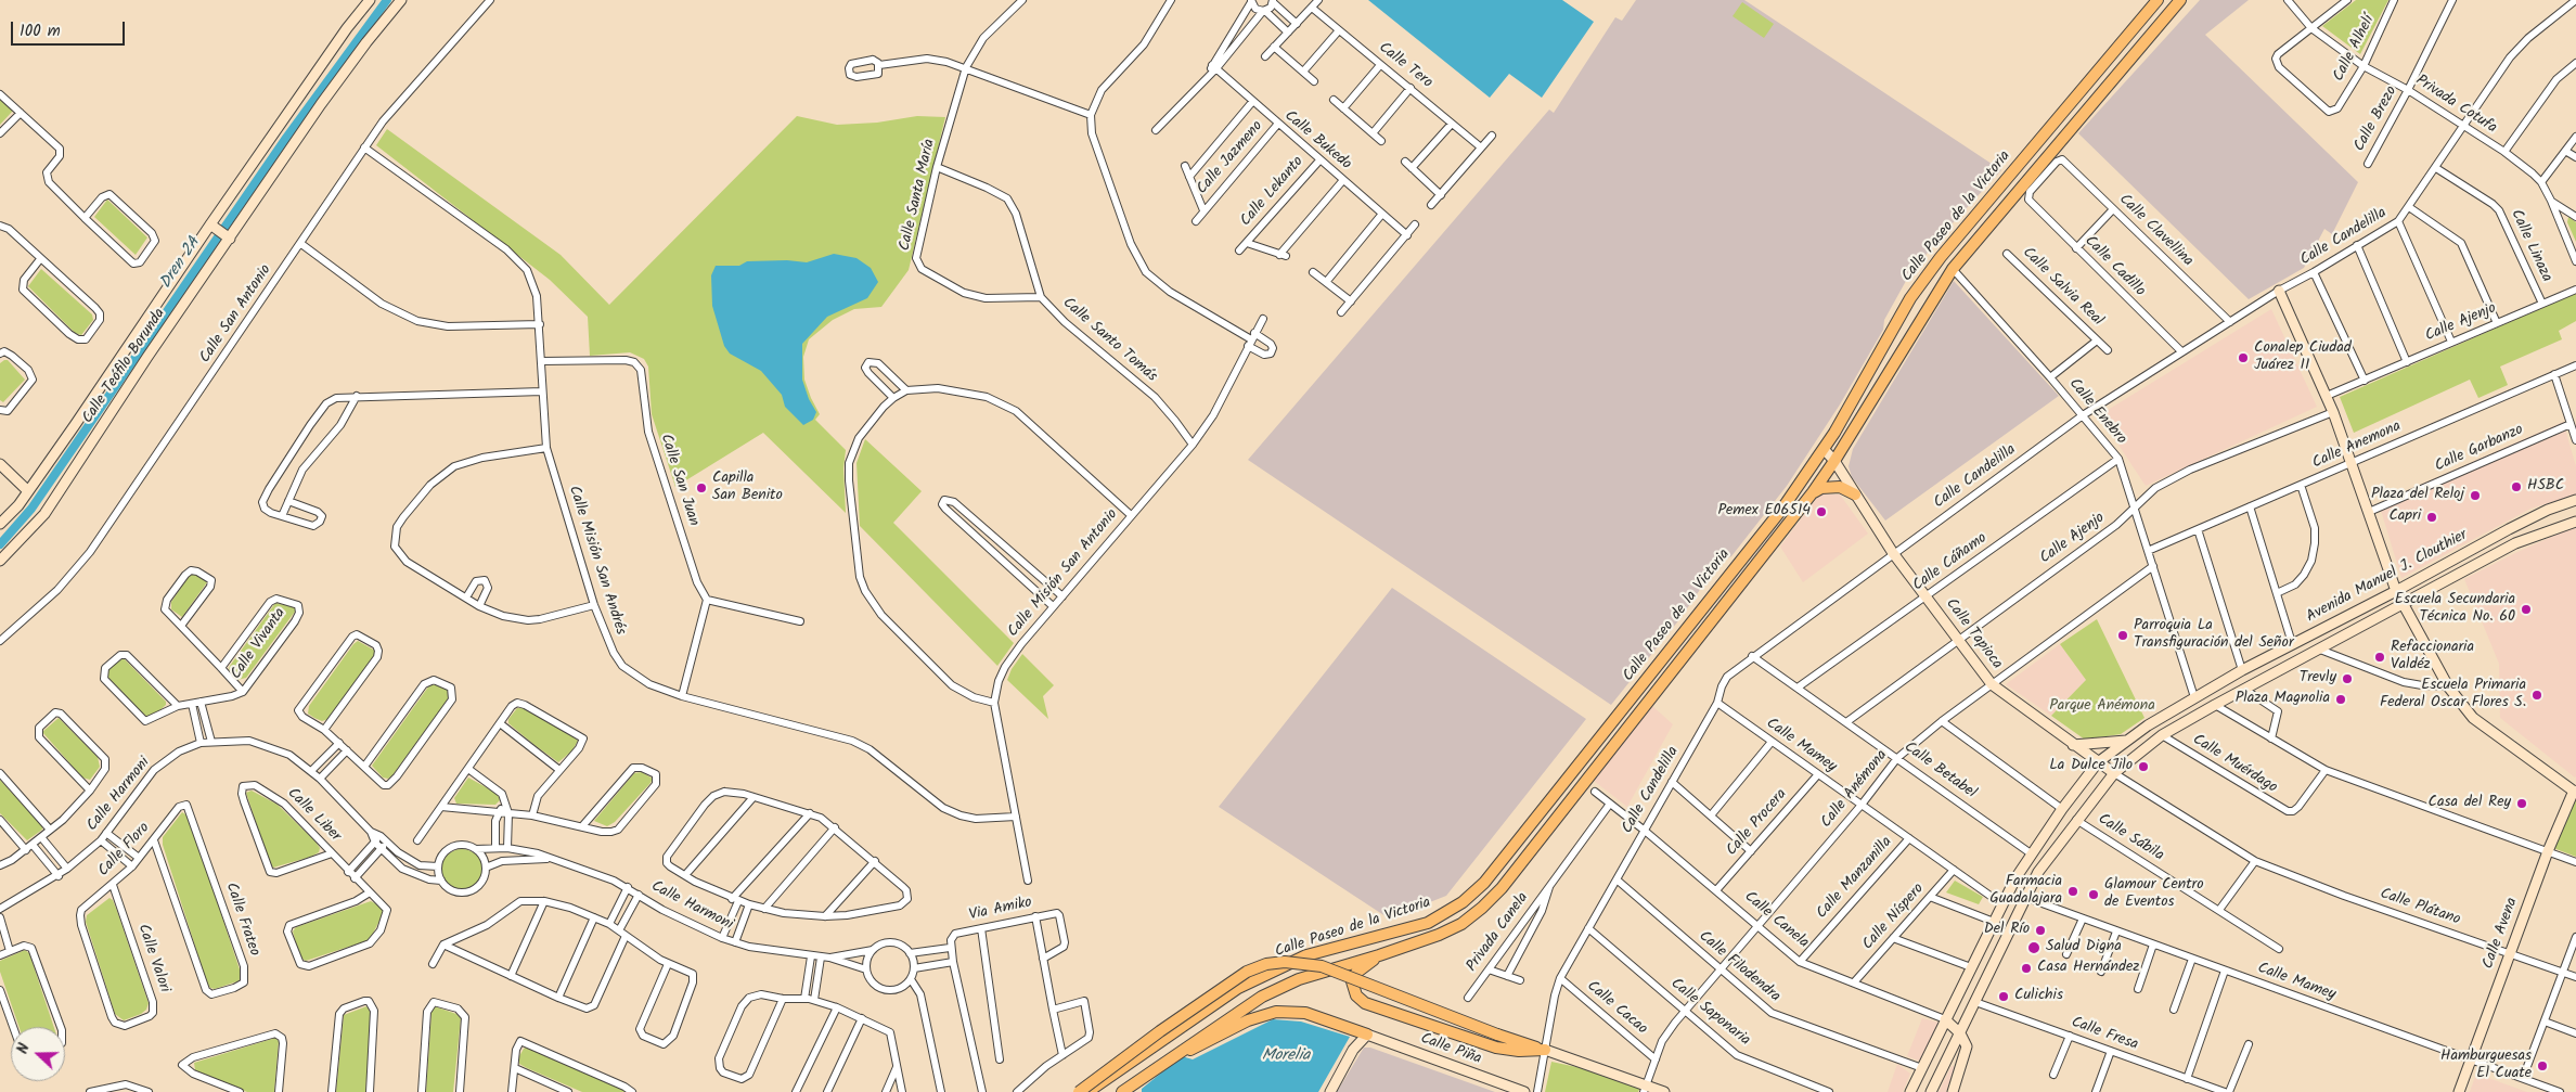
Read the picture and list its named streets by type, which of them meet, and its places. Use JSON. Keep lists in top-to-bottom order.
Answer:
{
  "streets": {
    "main road": [
      "Calle Paseo de la Victoria",
      "Calle Teófilo Borunda",
      "Avenida Manuel J. Clouthier",
      "Calle Tapioca",
      "Calle Canela",
      "Calle Avena",
      "Calle Piña"
    ],
    "street": [
      "Calle Alhelí",
      "Calle Tero",
      "Privada Cotufa",
      "Calle Brezo",
      "Calle Bukedo",
      "Calle Jazmeno",
      "Calle Lekanto",
      "Calle Santa María",
      "Calle Clavellina",
      "Calle Candelilla",
      "Calle Linaza",
      "Calle Cadillo",
      "Calle Salvia Real",
      "Calle San Antonio",
      "Calle Ajenjo",
      "Calle Santo Tomás",
      "Calle Enebro",
      "Calle Anemona",
      "Calle Garbanzo",
      "Calle San Juan",
      "Calle Misión San Andrés",
      "Calle Cáñamo",
      "Calle Misión San Antonio",
      "Calle Vivanta",
      "Calle Mamey",
      "Calle Muérdago",
      "Calle Betabel",
      "Calle Anémona",
      "Calle Harmoni",
      "Calle Liber",
      "Calle Procera",
      "Calle Sábila",
      "Calle Floro",
      "Calle Manzanilla",
      "Calle Plátano",
      "Via Amiko",
      "Calle Níspero",
      "Calle Frateo",
      "Privada Canela",
      "Calle Valori",
      "Calle Filodendra",
      "Calle Cacao",
      "Calle Saponaria",
      "Calle Fresa"
    ]
  },
  "crossings": [
    ["Calle Alhelí", "Privada Cotufa"],
    ["Privada Cotufa", "Calle Brezo"],
    ["Privada Cotufa", "Calle Candelilla"],
    ["Calle Bukedo", "Calle Jazmeno"],
    ["Calle Bukedo", "Calle Lekanto"],
    ["Calle Santa María", "Calle Santo Tomás"],
    ["Calle Paseo de la Victoria", "Calle Enebro"],
    ["Calle Paseo de la Victoria", "Calle Tapioca"],
    ["Calle Clavellina", "Calle Candelilla"],
    ["Calle Clavellina", "Calle Cadillo"],
    ["Calle Candelilla", "Calle Linaza"],
    ["Calle Candelilla", "Calle Cadillo"],
    ["Calle Candelilla", "Calle Enebro"],
    ["Calle Candelilla", "Calle Tapioca"],
    ["Calle Candelilla", "Calle Mamey"],
    ["Calle Candelilla", "Calle Betabel"],
    ["Calle Candelilla", "Calle Canela"],
    ["Calle Candelilla", "Calle Filodendra"],
    ["Calle Candelilla", "Calle Cacao"],
    ["Calle Candelilla", "Calle Saponaria"],
    ["Calle Linaza", "Calle Ajenjo"],
    ["Calle Salvia Real", "Calle Enebro"],
    ["Calle San Antonio", "Calle Misión San Andrés"],
    ["Calle Ajenjo", "Calle Enebro"],
    ["Calle Ajenjo", "Calle Tapioca"],
    ["Calle Ajenjo", "Calle Betabel"],
    ["Calle Santo Tomás", "Calle Misión San Antonio"],
    ["Calle Enebro", "Calle Anemona"],
    ["Calle Enebro", "Calle Cáñamo"],
    ["Calle Enebro", "Avenida Manuel J. Clouthier"],
    ["Calle Enebro", "Calle Anémona"],
    ["Calle San Juan", "Calle Misión San Andrés"],
    ["Calle Misión San Andrés", "Calle Misión San Antonio"],
    ["Calle Cáñamo", "Calle Tapioca"],
    ["Calle Cáñamo", "Calle Betabel"],
    ["Avenida Manuel J. Clouthier", "Calle Tapioca"],
    ["Avenida Manuel J. Clouthier", "Calle Mamey"],
    ["Avenida Manuel J. Clouthier", "Calle Muérdago"],
    ["Avenida Manuel J. Clouthier", "Calle Betabel"],
    ["Avenida Manuel J. Clouthier", "Calle Sábila"],
    ["Avenida Manuel J. Clouthier", "Calle Canela"],
    ["Avenida Manuel J. Clouthier", "Calle Filodendra"],
    ["Avenida Manuel J. Clouthier", "Calle Fresa"],
    ["Calle Tapioca", "Calle Anémona"],
    ["Calle Tapioca", "Calle Plátano"],
    ["Calle Mamey", "Calle Anémona"],
    ["Calle Mamey", "Calle Procera"],
    ["Calle Mamey", "Calle Manzanilla"],
    ["Calle Mamey", "Calle Níspero"],
    ["Calle Mamey", "Calle Avena"],
    ["Calle Betabel", "Calle Anémona"],
    ["Calle Anémona", "Calle Canela"],
    ["Calle Anémona", "Calle Filodendra"],
    ["Calle Anémona", "Calle Cacao"],
    ["Calle Anémona", "Calle Saponaria"],
    ["Calle Procera", "Calle Canela"],
    ["Calle Floro", "Calle Frateo"],
    ["Calle Floro", "Calle Valori"],
    ["Calle Manzanilla", "Calle Canela"],
    ["Calle Plátano", "Calle Avena"],
    ["Calle Níspero", "Calle Canela"],
    ["Calle Canela", "Privada Canela"]
  ],
  "water": ["Dren 2A", "Morelia"],
  "parks": ["Parque Anémona"],
  "places": [
    "Conalep Ciudad Juárez II",
    "HSBC",
    "Capilla San Benito",
    "Plaza del Reloj",
    "Pemex E06514",
    "Capri",
    "Escuela Secundaria Técnica No. 60",
    "Parroquia La Transfiguración del Señor",
    "Refaccionaria Valdéz",
    "Trevly",
    "Escuela Primaria Federal Oscar Flores S.",
    "Plaza Magnolia",
    "La Dulce Jilo",
    "Casa del Rey",
    "Farmacia Guadalajara",
    "Glamour Centro de Eventos",
    "Del Río",
    "Salud Digna",
    "Casa Hernández",
    "Culichis",
    "Hamburguesas El Cuate"
  ],
  "scale_bar": "100 m",
  "north": "left"
}
